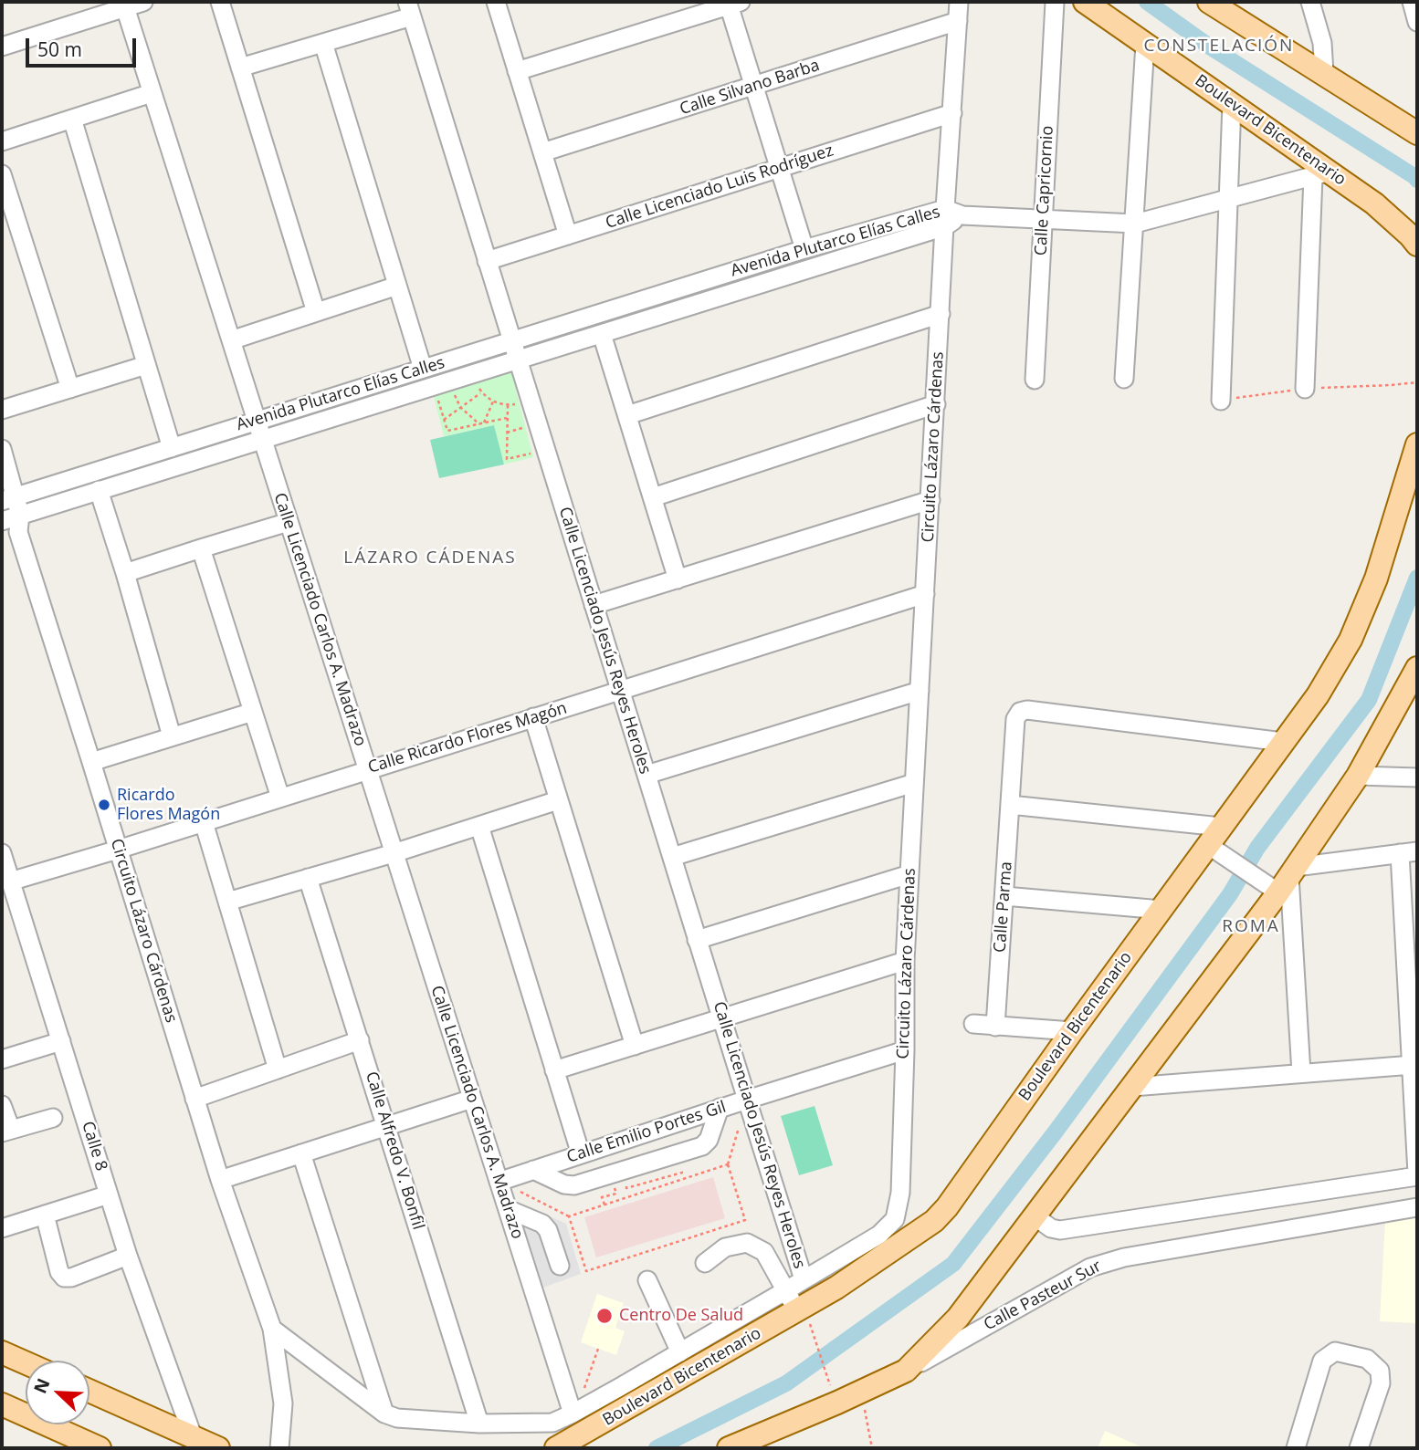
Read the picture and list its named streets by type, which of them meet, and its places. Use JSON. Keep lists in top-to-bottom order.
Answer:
{
  "streets": {
    "main road": ["Boulevard Bicentenario", "Calle Pasteur Sur"],
    "street": [
      "Calle Silvano Barba",
      "Calle Licenciado Luis Rodríguez",
      "Calle Capricornio",
      "Avenida Plutarco Elías Calles",
      "Circuito Lázaro Cárdenas",
      "Calle Licenciado Carlos A. Madrazo",
      "Calle Licenciado Jesús Reyes Heroles",
      "Calle Ricardo Flores Magón",
      "Calle Parma",
      "Calle Emilio Portes Gil",
      "Calle 8",
      "Calle Alfredo V. Bonfil"
    ]
  },
  "crossings": [
    ["Calle Silvano Barba", "Circuito Lázaro Cárdenas"],
    ["Boulevard Bicentenario", "Calle Parma"],
    ["Calle Licenciado Luis Rodríguez", "Circuito Lázaro Cárdenas"],
    ["Calle Licenciado Luis Rodríguez", "Calle Licenciado Jesús Reyes Heroles"],
    ["Avenida Plutarco Elías Calles", "Circuito Lázaro Cárdenas"],
    ["Avenida Plutarco Elías Calles", "Calle Licenciado Carlos A. Madrazo"],
    ["Avenida Plutarco Elías Calles", "Calle Licenciado Jesús Reyes Heroles"],
    ["Circuito Lázaro Cárdenas", "Calle Licenciado Carlos A. Madrazo"],
    ["Circuito Lázaro Cárdenas", "Calle Licenciado Jesús Reyes Heroles"],
    ["Circuito Lázaro Cárdenas", "Calle Ricardo Flores Magón"],
    ["Circuito Lázaro Cárdenas", "Calle Emilio Portes Gil"],
    ["Circuito Lázaro Cárdenas", "Calle Alfredo V. Bonfil"],
    ["Calle Licenciado Carlos A. Madrazo", "Calle Ricardo Flores Magón"],
    ["Calle Licenciado Carlos A. Madrazo", "Calle Emilio Portes Gil"],
    ["Calle Licenciado Jesús Reyes Heroles", "Calle Ricardo Flores Magón"],
    ["Calle Licenciado Jesús Reyes Heroles", "Calle Emilio Portes Gil"],
    ["Calle Ricardo Flores Magón", "Calle 8"]
  ],
  "districts": ["CONSTELACIÓN", "LÁZARO CÁDENAS", "ROMA"],
  "places": ["Ricardo Flores Magón", "Centro De Salud"],
  "scale_bar": "50 m",
  "north": "top left"
}
